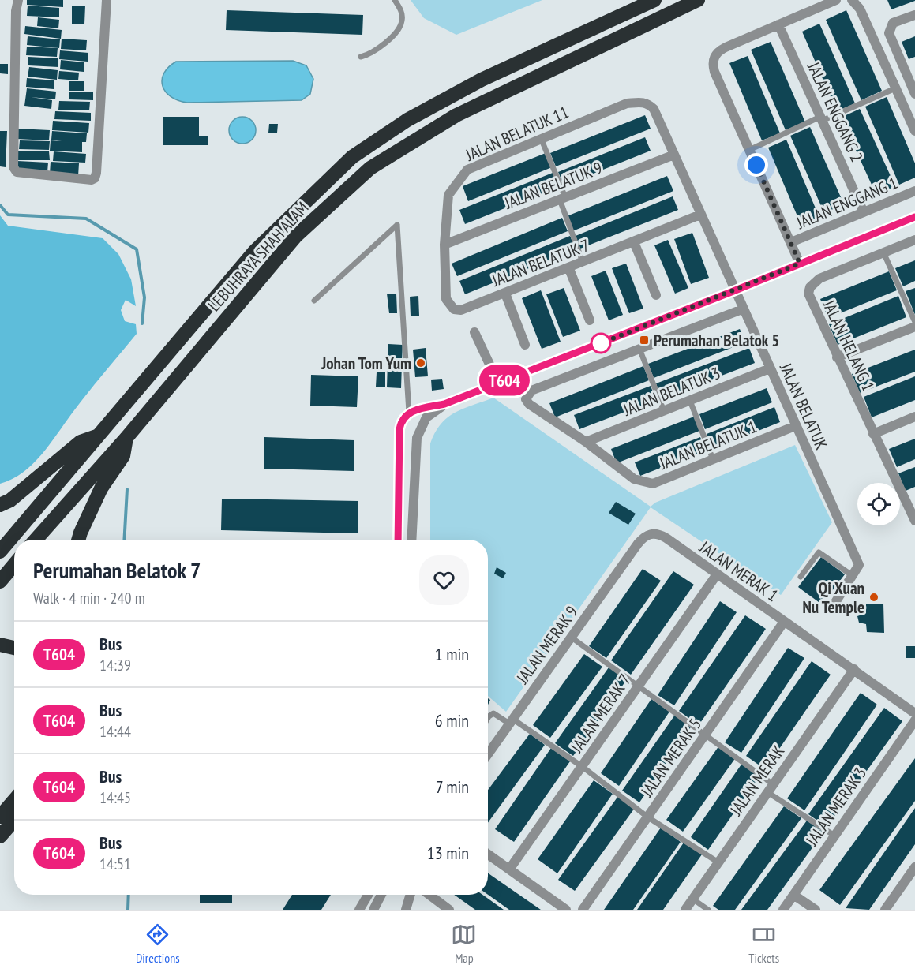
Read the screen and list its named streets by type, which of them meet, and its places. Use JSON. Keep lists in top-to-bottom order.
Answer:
{
  "streets": {
    "highway": ["LEBUHRAYA SHAH ALAM"],
    "street": [
      "JALAN ENGGANG 2",
      "JALAN BELATUK 11",
      "JALAN BELATUK 9",
      "JALAN ENGGANG 1",
      "JALAN BELATUK 7",
      "JALAN HELANG 1",
      "JALAN BELATUK 3",
      "JALAN BELATUK",
      "JALAN BELATUK 1",
      "JALAN MERAK 1",
      "JALAN MERAK 9",
      "JALAN MERAK 7",
      "JALAN MERAK 5",
      "JALAN MERAK",
      "JALAN MERAK 3"
    ]
  },
  "crossings": [
    ["JALAN ENGGANG 2", "JALAN ENGGANG 1"],
    ["JALAN BELATUK 11", "JALAN BELATUK 9"],
    ["JALAN BELATUK 11", "JALAN BELATUK 7"],
    ["JALAN BELATUK 11", "JALAN BELATUK"],
    ["JALAN BELATUK 9", "JALAN BELATUK 7"],
    ["JALAN BELATUK 9", "JALAN BELATUK"],
    ["JALAN BELATUK 7", "JALAN BELATUK"],
    ["JALAN BELATUK 3", "JALAN BELATUK"],
    ["JALAN BELATUK 3", "JALAN BELATUK 1"],
    ["JALAN BELATUK", "JALAN BELATUK 1"],
    ["JALAN MERAK 1", "JALAN MERAK 9"],
    ["JALAN MERAK 1", "JALAN MERAK 7"],
    ["JALAN MERAK 1", "JALAN MERAK 5"],
    ["JALAN MERAK 1", "JALAN MERAK"]
  ],
  "places": {
    "transit": ["Perumahan Belatok 5"],
    "other": ["Johan Tom Yum", "Qi Xuan Nu Temple"]
  },
  "lines": ["bus line T604"],
  "page": {
    "on_map": "T604",
    "heading": ["Perumahan Belatok 7", "Walk · 4 min · 240 m"],
    "list": [
      {
        "mark": "T604",
        "name": "Bus",
        "note": "14:39",
        "value": "1 min"
      },
      {
        "mark": "T604",
        "name": "Bus",
        "note": "14:44",
        "value": "6 min"
      },
      {
        "mark": "T604",
        "name": "Bus",
        "note": "14:45",
        "value": "7 min"
      },
      {
        "mark": "T604",
        "name": "Bus",
        "note": "14:51",
        "value": "13 min"
      }
    ],
    "tabs": ["Directions", "Map", "Tickets"]
  }
}
